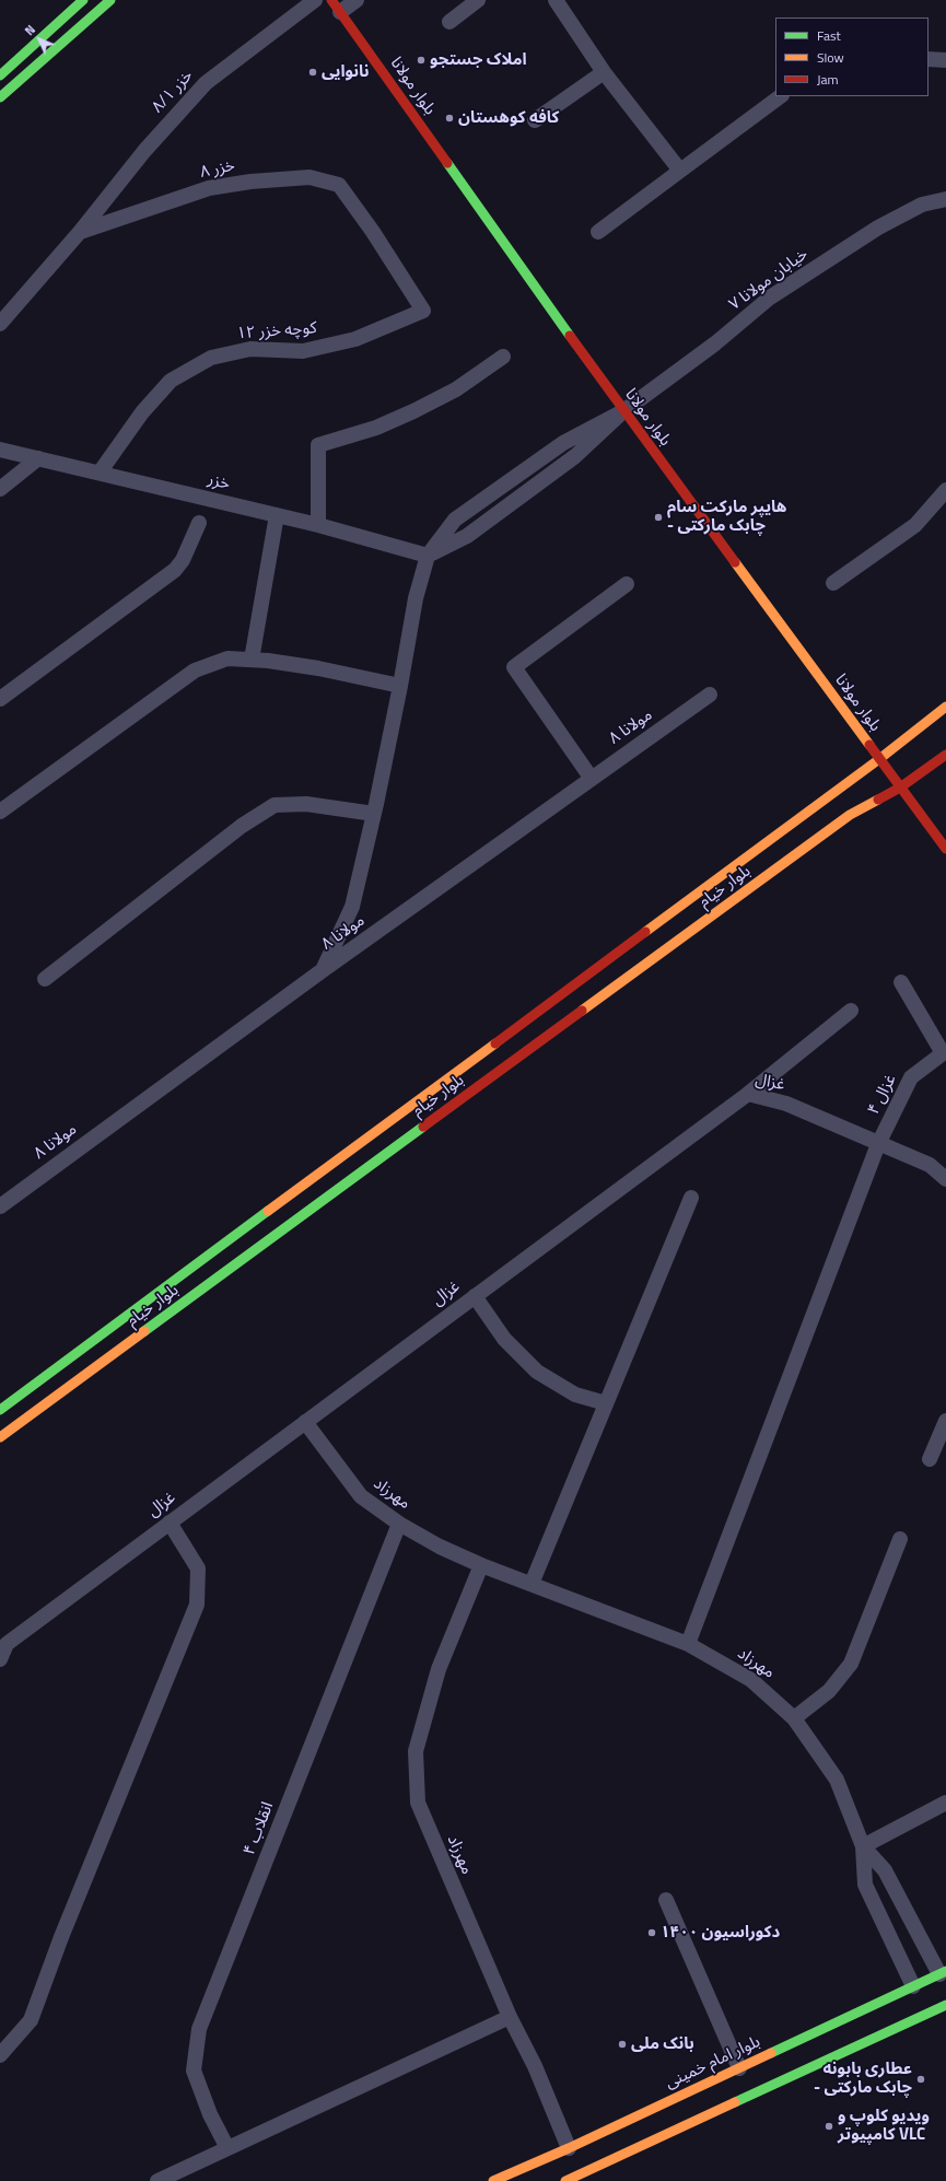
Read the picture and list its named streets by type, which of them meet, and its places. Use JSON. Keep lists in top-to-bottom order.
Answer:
{
  "streets": {
    "street": [
      "بلوار مولانا",
      "خزر ۸/۱",
      "خزر ۸",
      "خیابان مولانا ۷",
      "کوچه خزر ۱۲",
      "خزر",
      "مولانا ۸",
      "بلوار خیام",
      "غزال",
      "غزال ۴",
      "مهرزاد",
      "انقلاب ۴",
      "بلوار امام خمینی"
    ]
  },
  "crossings": [
    ["بلوار مولانا", "خیابان مولانا ۷"],
    ["بلوار مولانا", "بلوار خیام"],
    ["خزر ۸/۱", "خزر ۸"],
    ["خزر ۸", "کوچه خزر ۱۲"],
    ["کوچه خزر ۱۲", "خزر"],
    ["غزال", "غزال ۴"],
    ["غزال", "مهرزاد"],
    ["مهرزاد", "انقلاب ۴"],
    ["مهرزاد", "بلوار امام خمینی"]
  ],
  "places": [
    "املاک جستجو",
    "نانوایی",
    "کافه کوهستان",
    "هایپر مارکت سام - چابک مارکتی",
    "دکوراسیون ۱۴۰۰",
    "بانک ملی",
    "عطاری بابونه - چابک مارکتی",
    "ویدیو کلوپ و کامپیوتر VLC"
  ],
  "legend": ["Fast", "Slow", "Jam"],
  "north": "top left"
}
